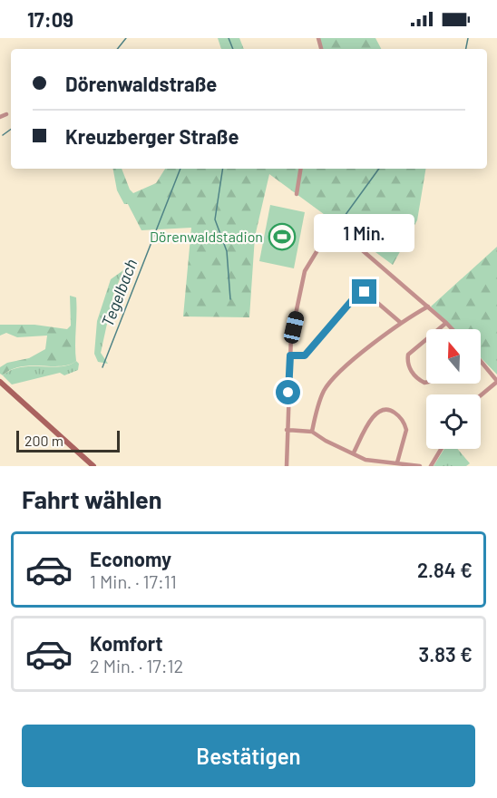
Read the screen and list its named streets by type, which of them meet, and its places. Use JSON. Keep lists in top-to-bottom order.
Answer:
{
  "water": ["Tegelbach"],
  "places": {
    "sports": ["Dörenwaldstadion"]
  },
  "scale_bar": "200 m",
  "north": "top",
  "page": {
    "status": "17:09",
    "banner": ["Dörenwaldstraße", "Kreuzberger Straße"],
    "bubble": "1 Min.",
    "scale": "200 m",
    "heading": "Fahrt wählen",
    "list": [
      {
        "name": "Economy",
        "note": "1 Min. · 17:11",
        "value": "2.84 €"
      },
      {
        "name": "Komfort",
        "note": "2 Min. · 17:12",
        "value": "3.83 €"
      }
    ],
    "buttons": "Bestätigen"
  }
}
